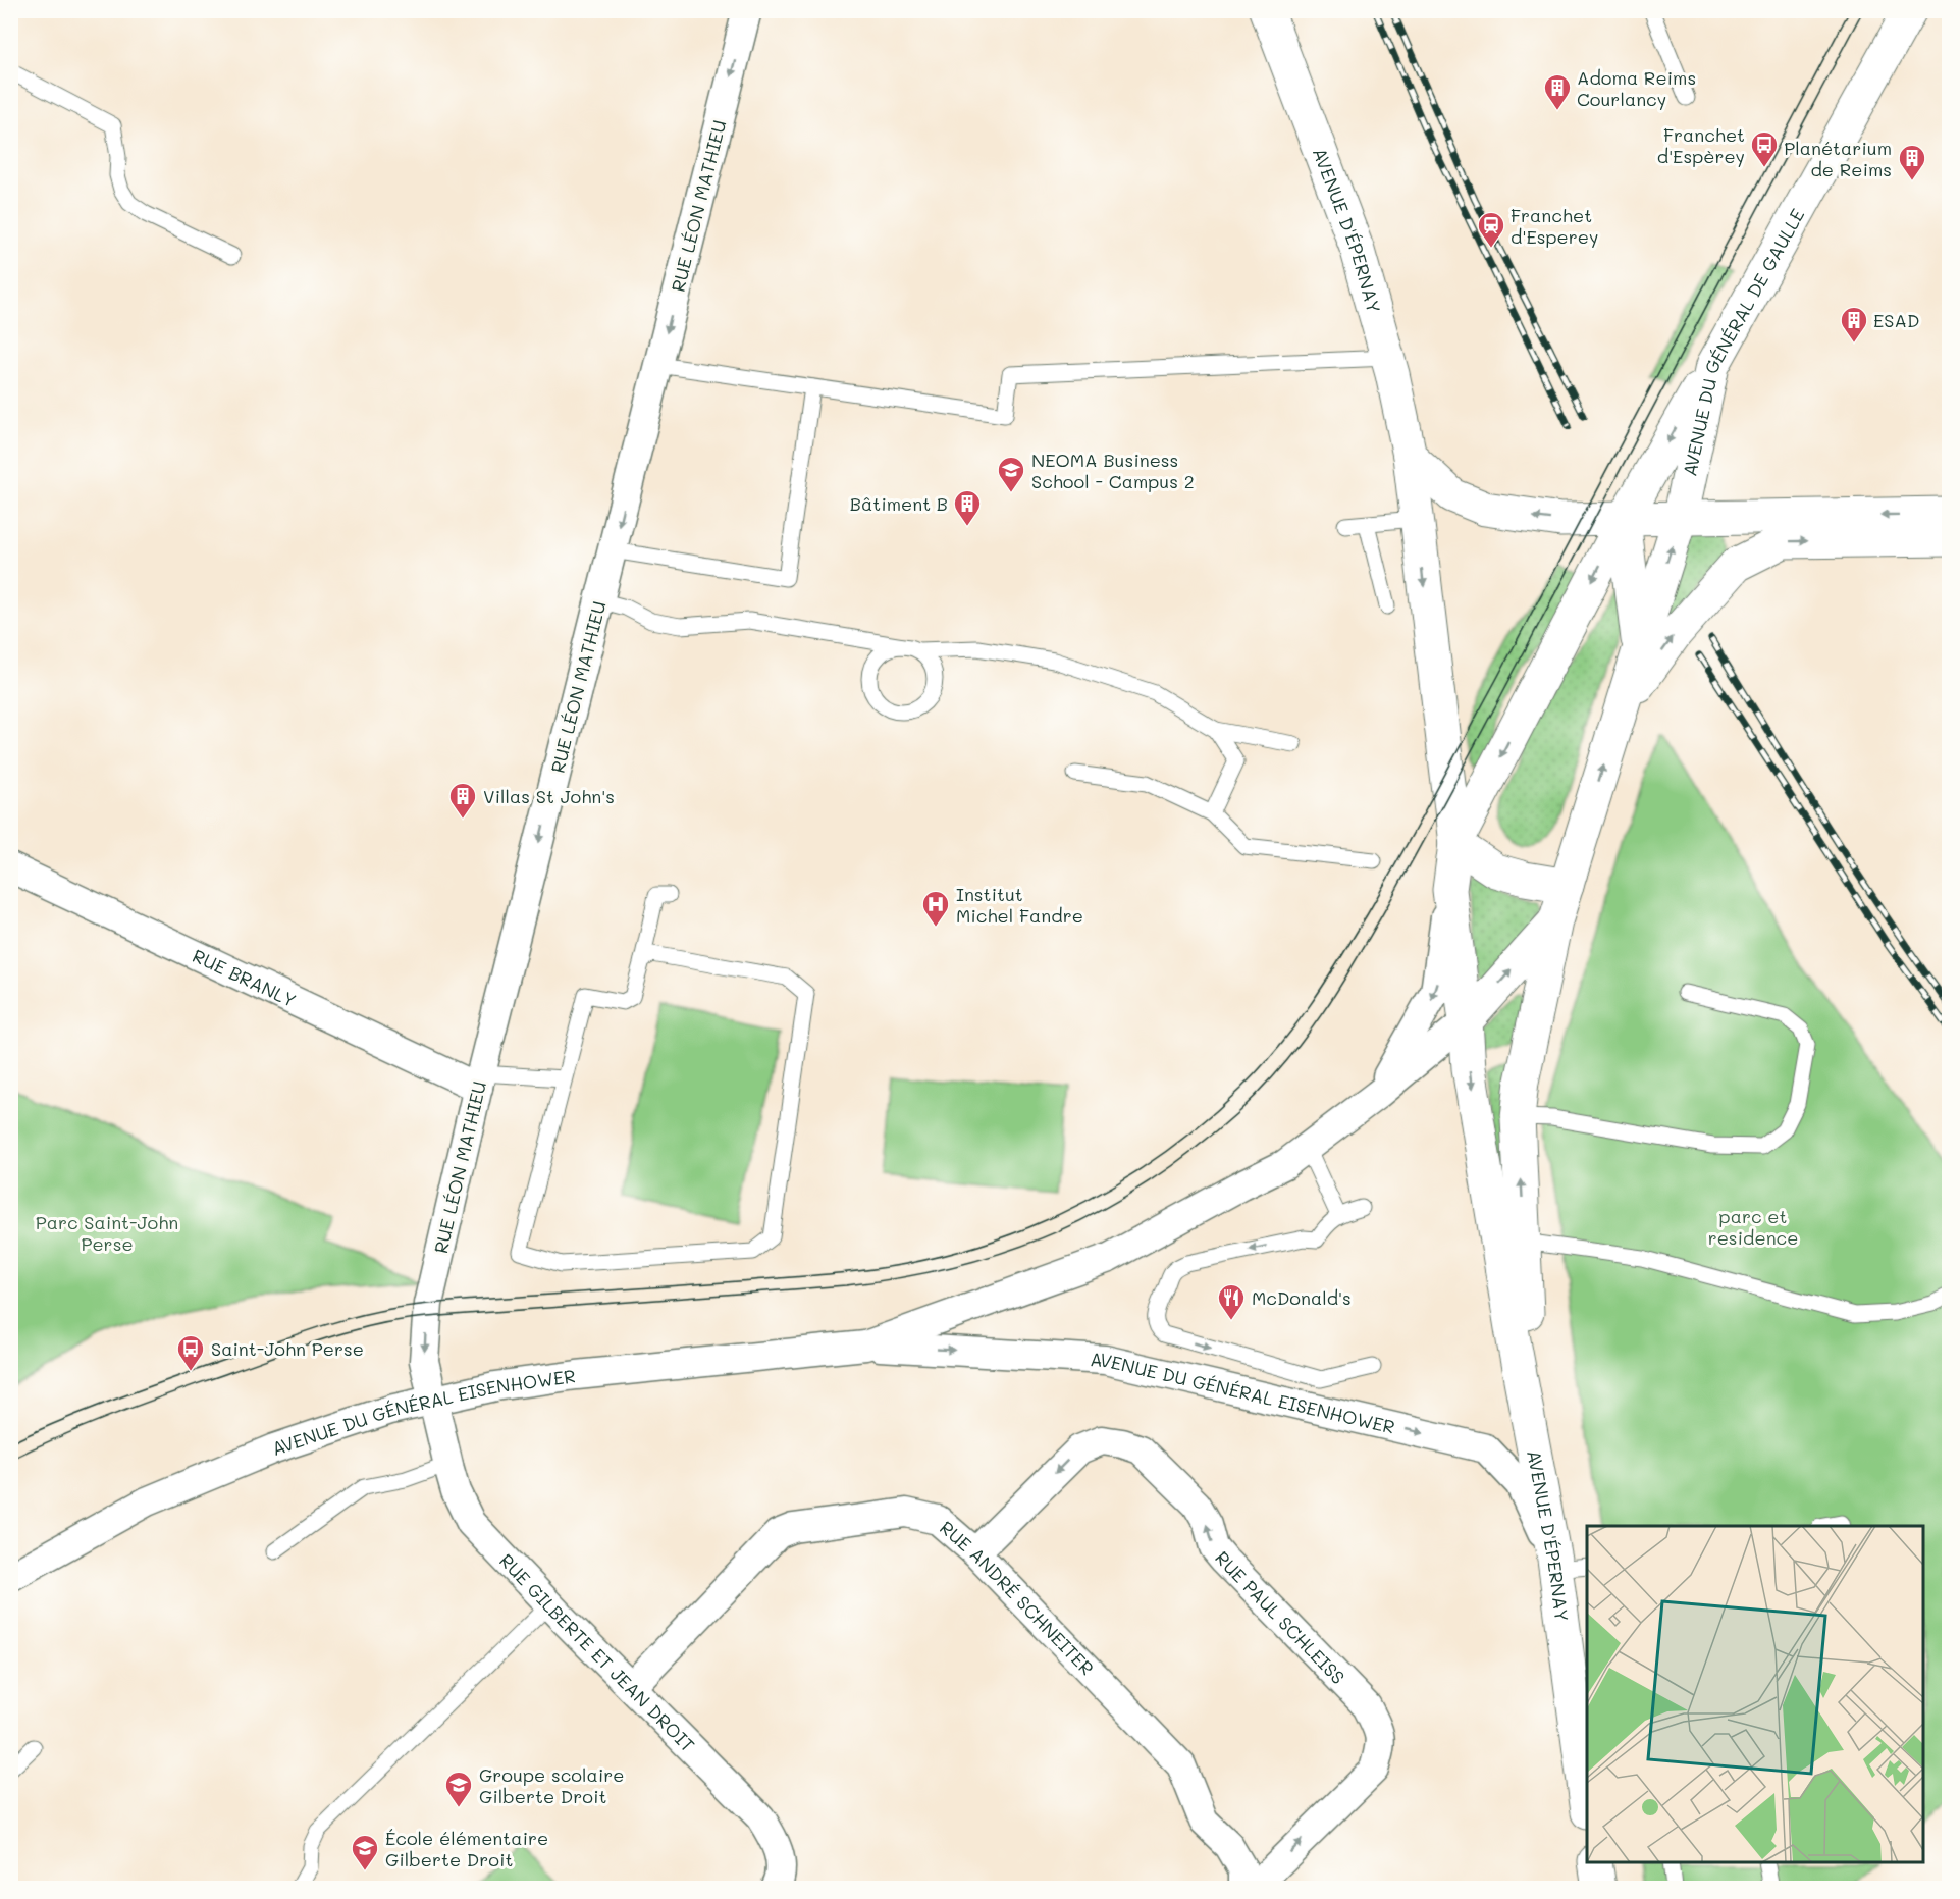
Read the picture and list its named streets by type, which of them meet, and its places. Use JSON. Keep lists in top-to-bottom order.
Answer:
{
  "streets": {
    "main road": ["AVENUE D'ÉPERNAY", "AVENUE DU GÉNÉRAL DE GAULLE"],
    "street": [
      "RUE LÉON MATHIEU",
      "RUE BRANLY",
      "AVENUE DU GÉNÉRAL EISENHOWER",
      "RUE ANDRÉ SCHNEITER",
      "RUE PAUL SCHLEISS",
      "RUE GILBERTE ET JEAN DROIT"
    ]
  },
  "crossings": [
    ["RUE LÉON MATHIEU", "RUE BRANLY"],
    ["RUE LÉON MATHIEU", "AVENUE DU GÉNÉRAL EISENHOWER"],
    ["RUE LÉON MATHIEU", "RUE GILBERTE ET JEAN DROIT"],
    ["AVENUE D'ÉPERNAY", "AVENUE DU GÉNÉRAL DE GAULLE"],
    ["AVENUE D'ÉPERNAY", "AVENUE DU GÉNÉRAL EISENHOWER"],
    ["AVENUE DU GÉNÉRAL EISENHOWER", "RUE GILBERTE ET JEAN DROIT"],
    ["RUE ANDRÉ SCHNEITER", "RUE PAUL SCHLEISS"],
    ["RUE ANDRÉ SCHNEITER", "RUE GILBERTE ET JEAN DROIT"]
  ],
  "one_way": ["RUE LÉON MATHIEU"],
  "parks": ["parc et residence", "Parc Saint-John Perse"],
  "places": {
    "building": [
      "Adoma Reims Courlancy",
      "Planétarium de Reims",
      "ESAD",
      "Bâtiment B",
      "Villas St John's"
    ],
    "bus stop": ["Franchet d'Espèrey", "Saint-John Perse"],
    "station": ["Franchet d'Esperey"],
    "school or university": ["NEOMA Business School - Campus 2", "Groupe scolaire Gilberte Droit", "École élémentaire Gilberte Droit"],
    "hospital": ["Institut Michel Fandre"],
    "restaurant": ["McDonald's"]
  }
}
